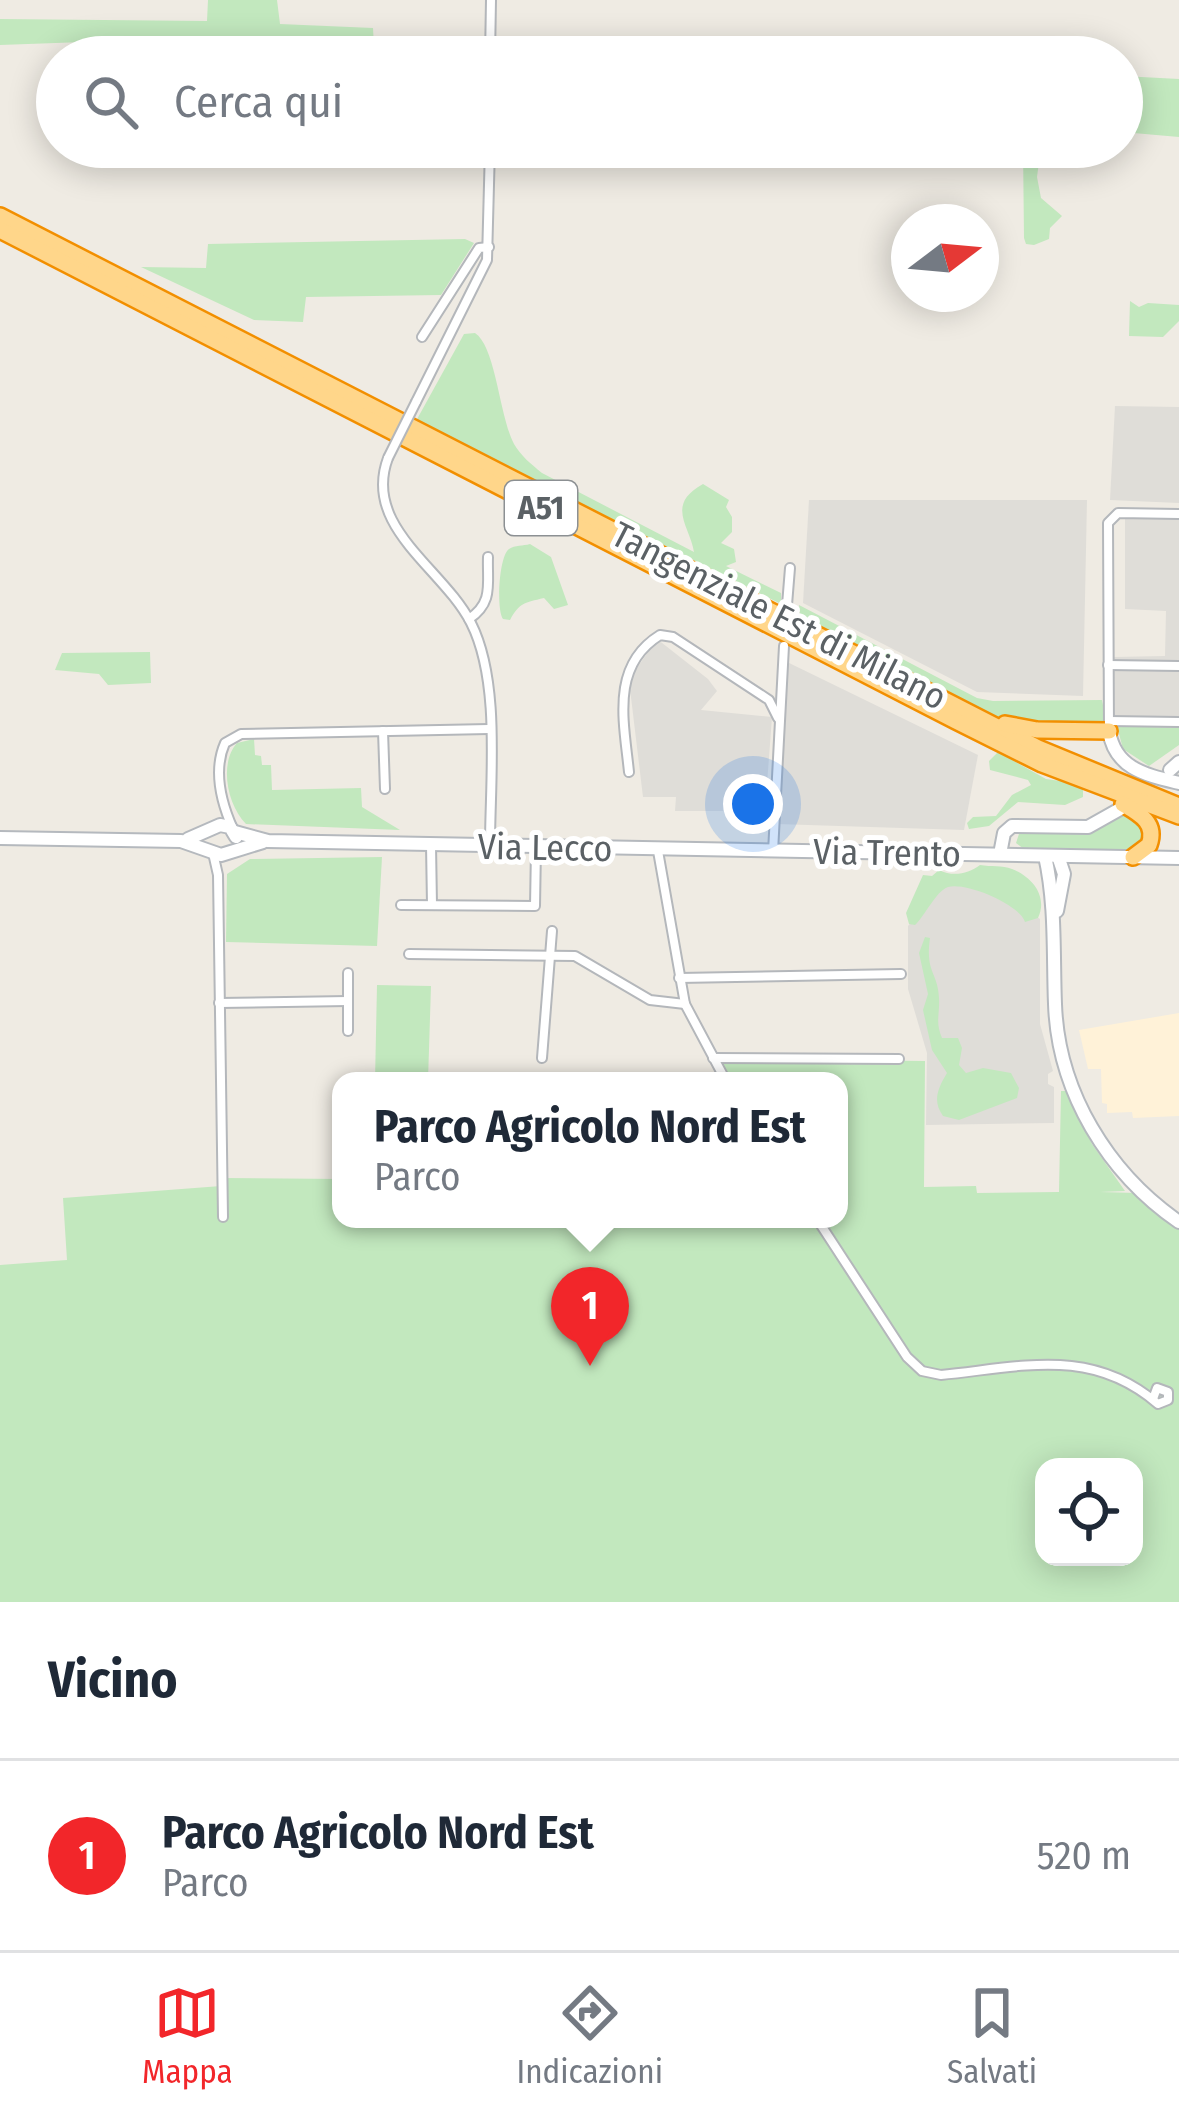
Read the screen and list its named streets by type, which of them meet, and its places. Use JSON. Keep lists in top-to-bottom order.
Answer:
{
  "streets": {
    "highway": ["A51", "Tangenziale Est di Milano"],
    "street": ["Via Lecco", "Via Trento"]
  },
  "crossings": [
    ["Via Lecco", "Via Trento"]
  ],
  "north": "right",
  "page": {
    "search": "Cerca qui",
    "popup": ["Parco Agricolo Nord Est", "Parco"],
    "pins": "1",
    "heading": "Vicino",
    "list": [
      {
        "mark": "1",
        "name": "Parco Agricolo Nord Est",
        "note": "Parco",
        "value": "520 m"
      }
    ],
    "nav": ["Mappa", "Indicazioni", "Salvati"]
  }
}
